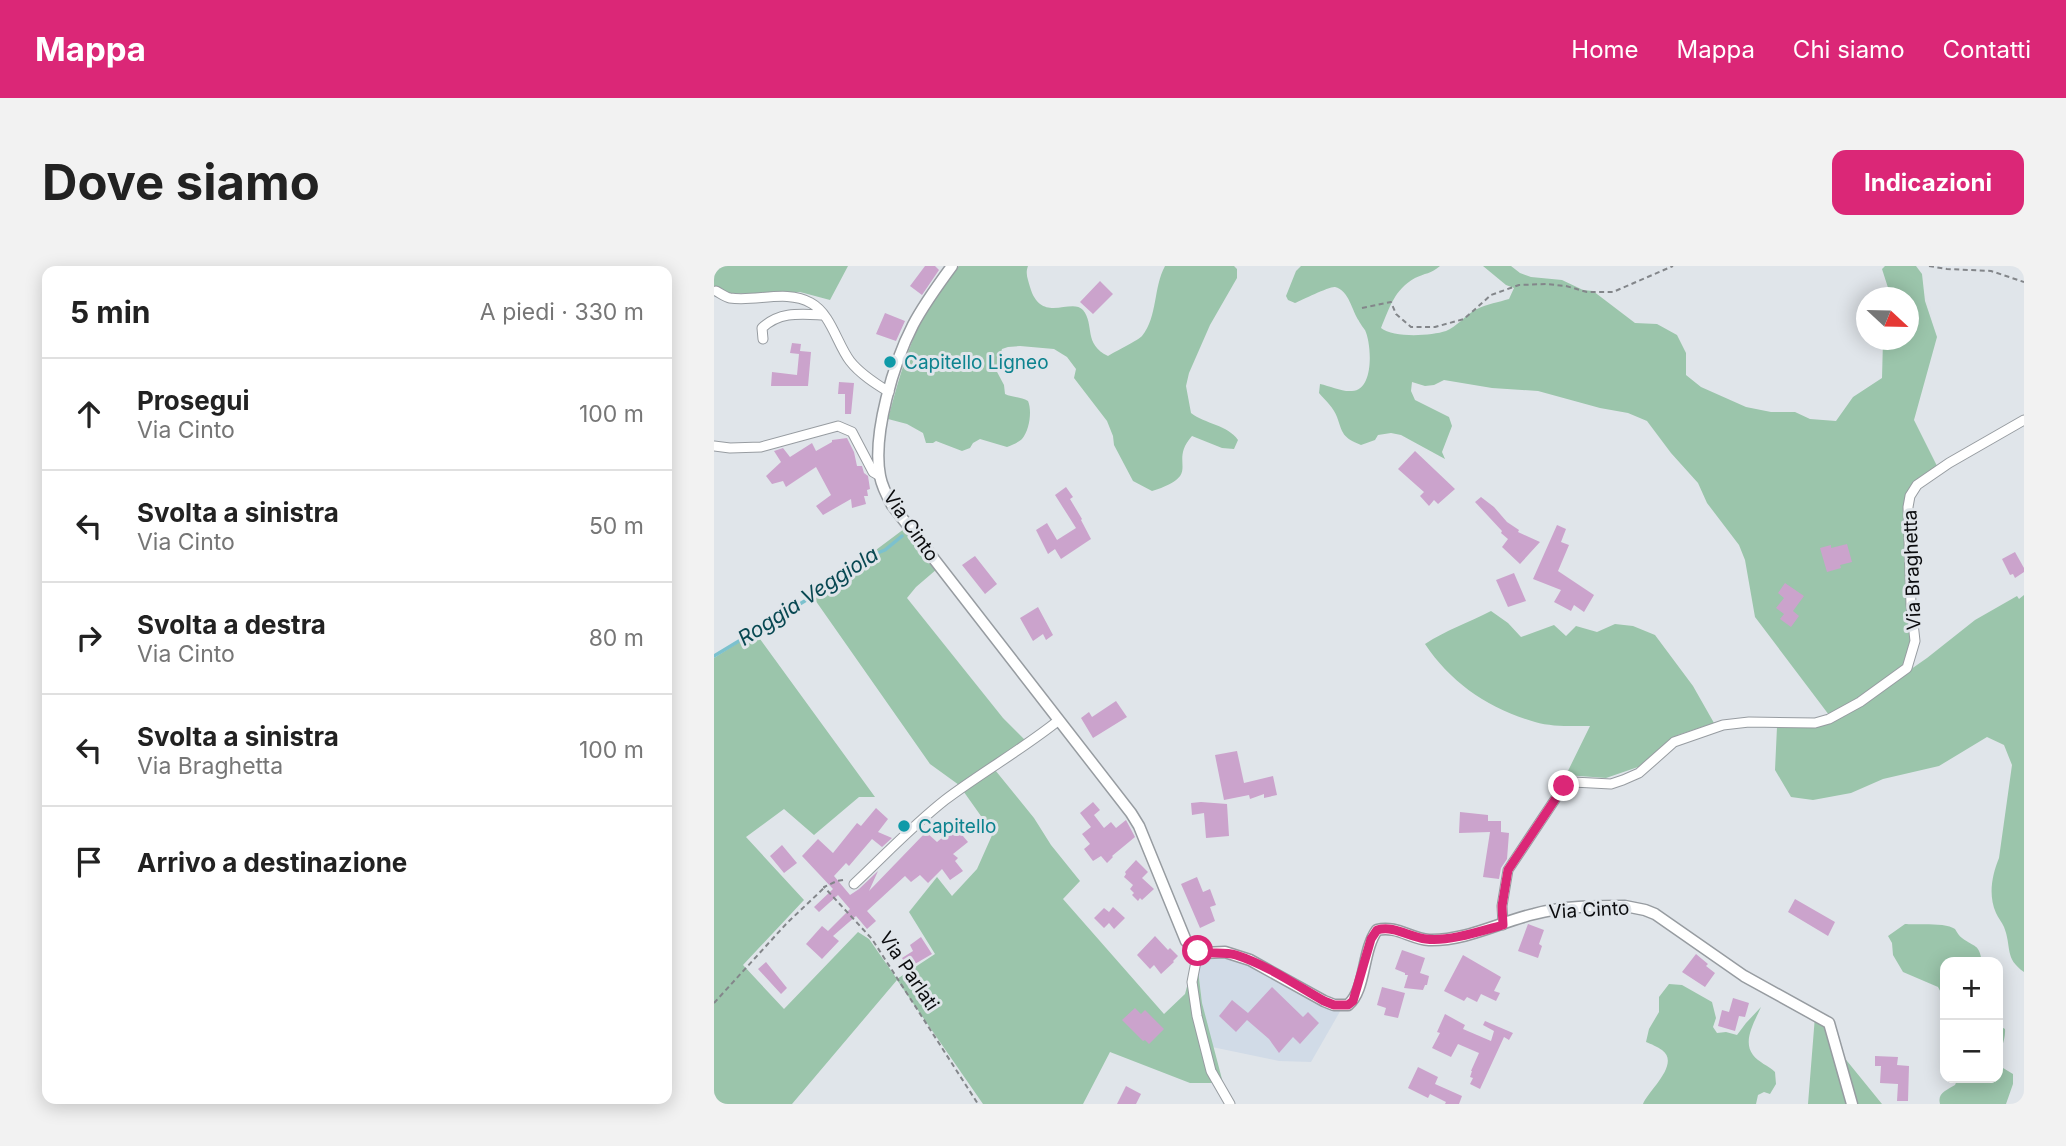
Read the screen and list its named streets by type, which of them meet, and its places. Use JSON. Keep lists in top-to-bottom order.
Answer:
{
  "streets": {
    "street": ["Via Cinto", "Via Braghetta"],
    "path": ["Via Parlati"]
  },
  "crossings": [
    ["Via Cinto", "Via Braghetta"]
  ],
  "water": ["Roggia Veggiola"],
  "places": ["Capitello Ligneo", "Capitello"],
  "north": "right",
  "page": {
    "header": "Mappa",
    "nav": [
      "Home",
      "Mappa",
      "Chi siamo",
      "Contatti"
    ],
    "buttons": "Indicazioni",
    "title": "Dove siamo",
    "heading": ["5 min", "A piedi · 330 m"],
    "list": [
      ["Prosegui", "Via Cinto", "100 m"],
      ["Svolta a sinistra", "Via Cinto", "50 m"],
      ["Svolta a destra", "Via Cinto", "80 m"],
      ["Svolta a sinistra", "Via Braghetta", "100 m"],
      "Arrivo a destinazione"
    ],
    "map_buttons": ["+", "−"]
  }
}
